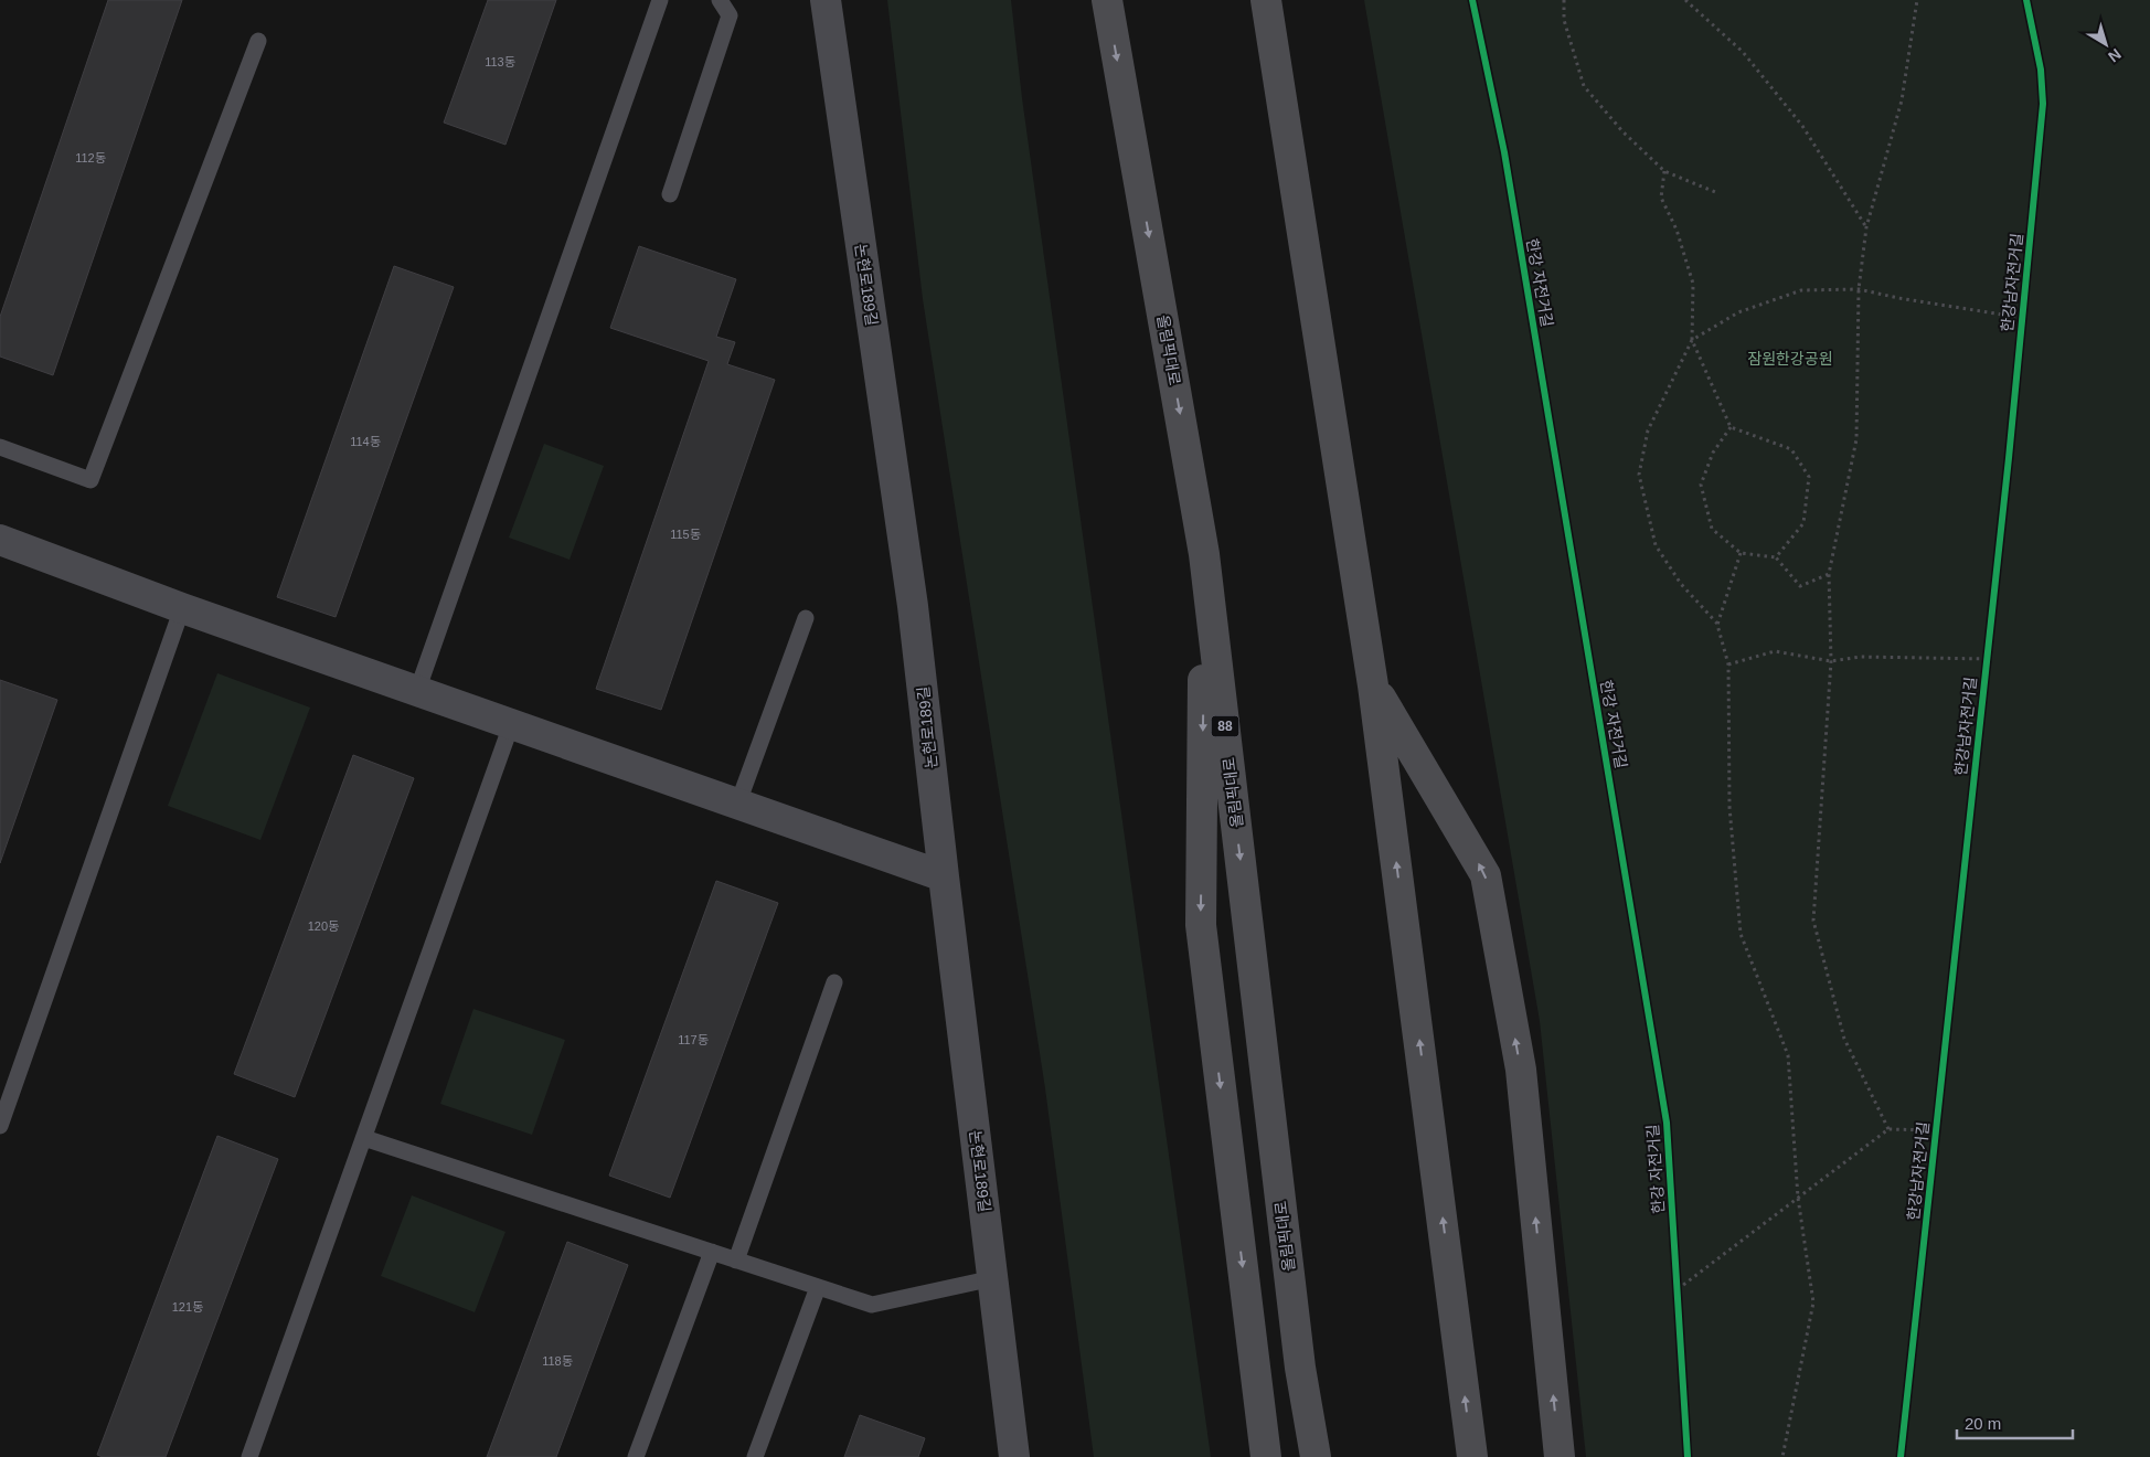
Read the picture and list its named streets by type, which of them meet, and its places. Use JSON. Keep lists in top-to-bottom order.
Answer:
{
  "streets": {
    "highway": ["올림픽대로", "88"],
    "street": ["논현로189길"],
    "cycle path": ["한강 자전거길", "한강남자전거길"]
  },
  "parks": ["잠원한강공원"],
  "house_numbers": [
    "113동",
    "112동",
    "114동",
    "115동",
    "120동",
    "117동",
    "121동",
    "118동"
  ],
  "scale_bar": "20 m",
  "north": "bottom right"
}
